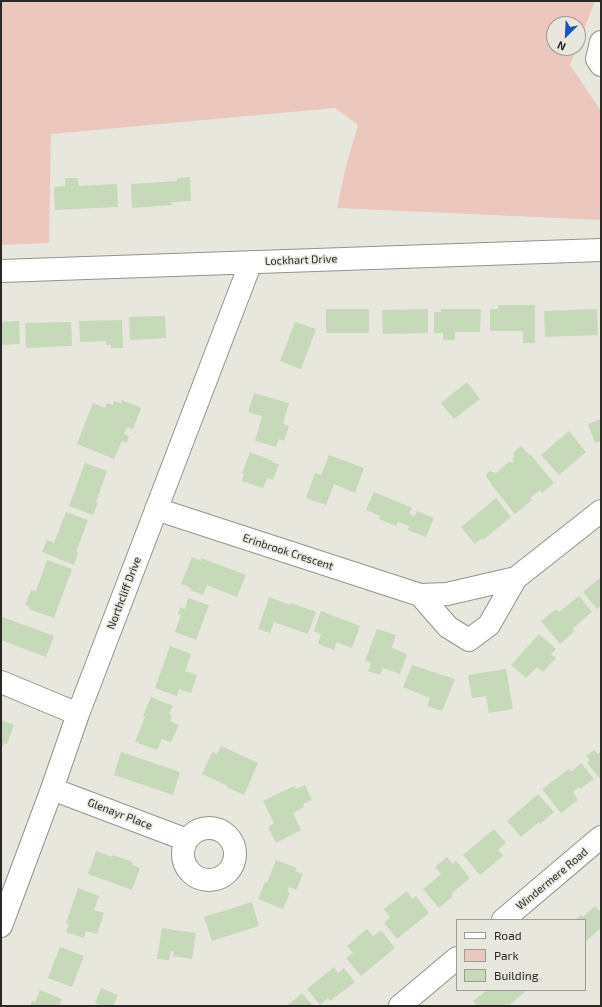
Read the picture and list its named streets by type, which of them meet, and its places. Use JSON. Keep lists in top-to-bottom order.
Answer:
{
  "streets": {
    "street": [
      "Lockhart Drive",
      "Erinbrook Crescent",
      "Northcliff Drive",
      "Glenayr Place",
      "Windermere Road"
    ]
  },
  "crossings": [
    ["Lockhart Drive", "Northcliff Drive"],
    ["Erinbrook Crescent", "Northcliff Drive"],
    ["Northcliff Drive", "Glenayr Place"]
  ],
  "legend": ["Road", "Park", "Building"],
  "north": "bottom left"
}
